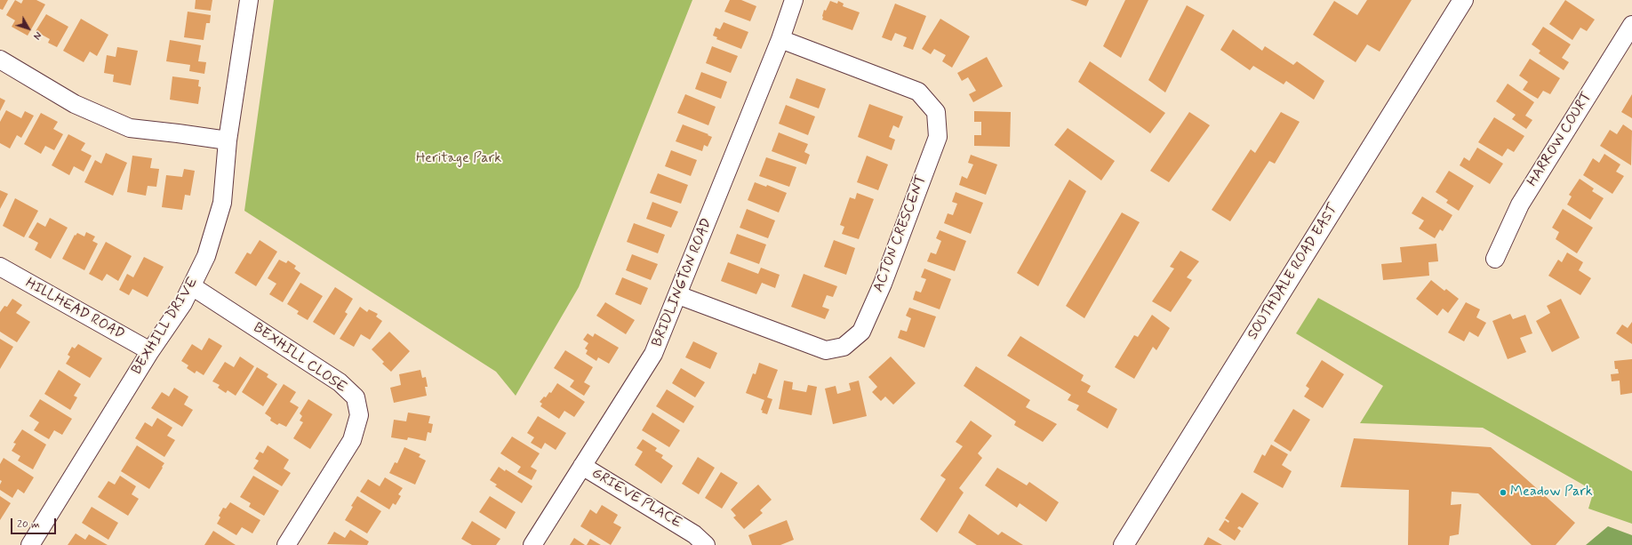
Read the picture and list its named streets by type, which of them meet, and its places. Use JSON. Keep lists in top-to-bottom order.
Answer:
{
  "streets": {
    "main road": ["SOUTHDALE ROAD EAST"],
    "street": [
      "HARROW COURT",
      "ACTON CRESCENT",
      "BRIDLINGTON ROAD",
      "HILLHEAD ROAD",
      "BEXHILL DRIVE",
      "BEXHILL CLOSE",
      "GRIEVE PLACE"
    ]
  },
  "crossings": [
    ["ACTON CRESCENT", "BRIDLINGTON ROAD"],
    ["BRIDLINGTON ROAD", "GRIEVE PLACE"],
    ["HILLHEAD ROAD", "BEXHILL DRIVE"],
    ["BEXHILL DRIVE", "BEXHILL CLOSE"]
  ],
  "parks": ["Heritage Park"],
  "places": ["Meadow Park"],
  "scale_bar": "20 m",
  "north": "bottom right"
}
